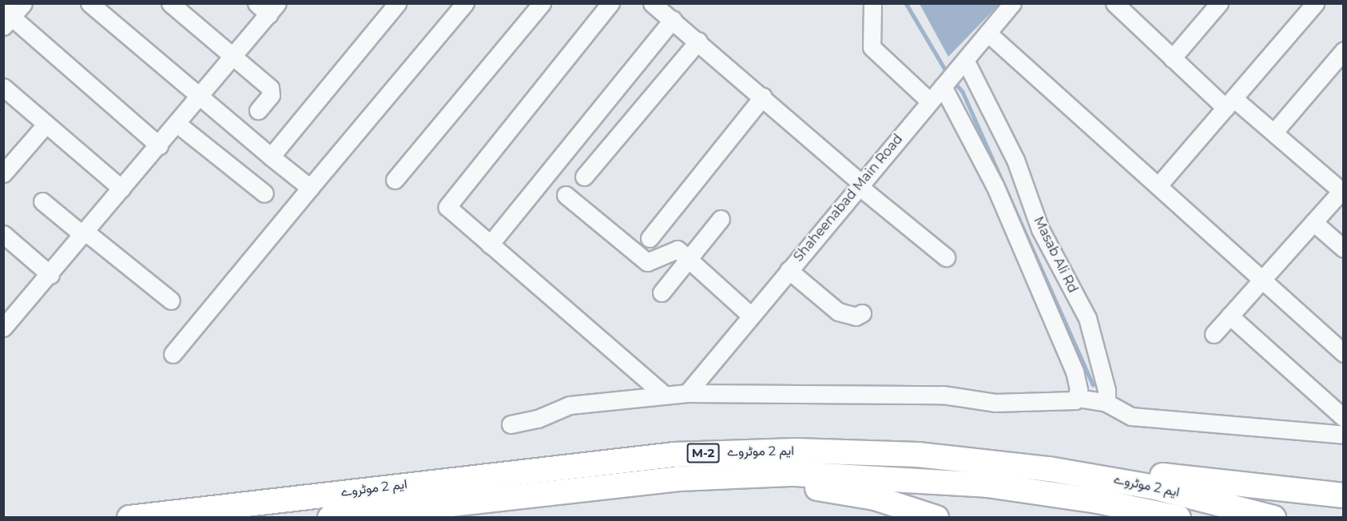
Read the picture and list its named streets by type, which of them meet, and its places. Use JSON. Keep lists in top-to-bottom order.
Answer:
{
  "streets": {
    "highway": ["ایم 2 موٹروے", "M-2"],
    "street": ["Shaheenabad Main Road", "Masab Ali Rd"]
  },
  "crossings": [
    ["Shaheenabad Main Road", "Masab Ali Rd"]
  ]
}
